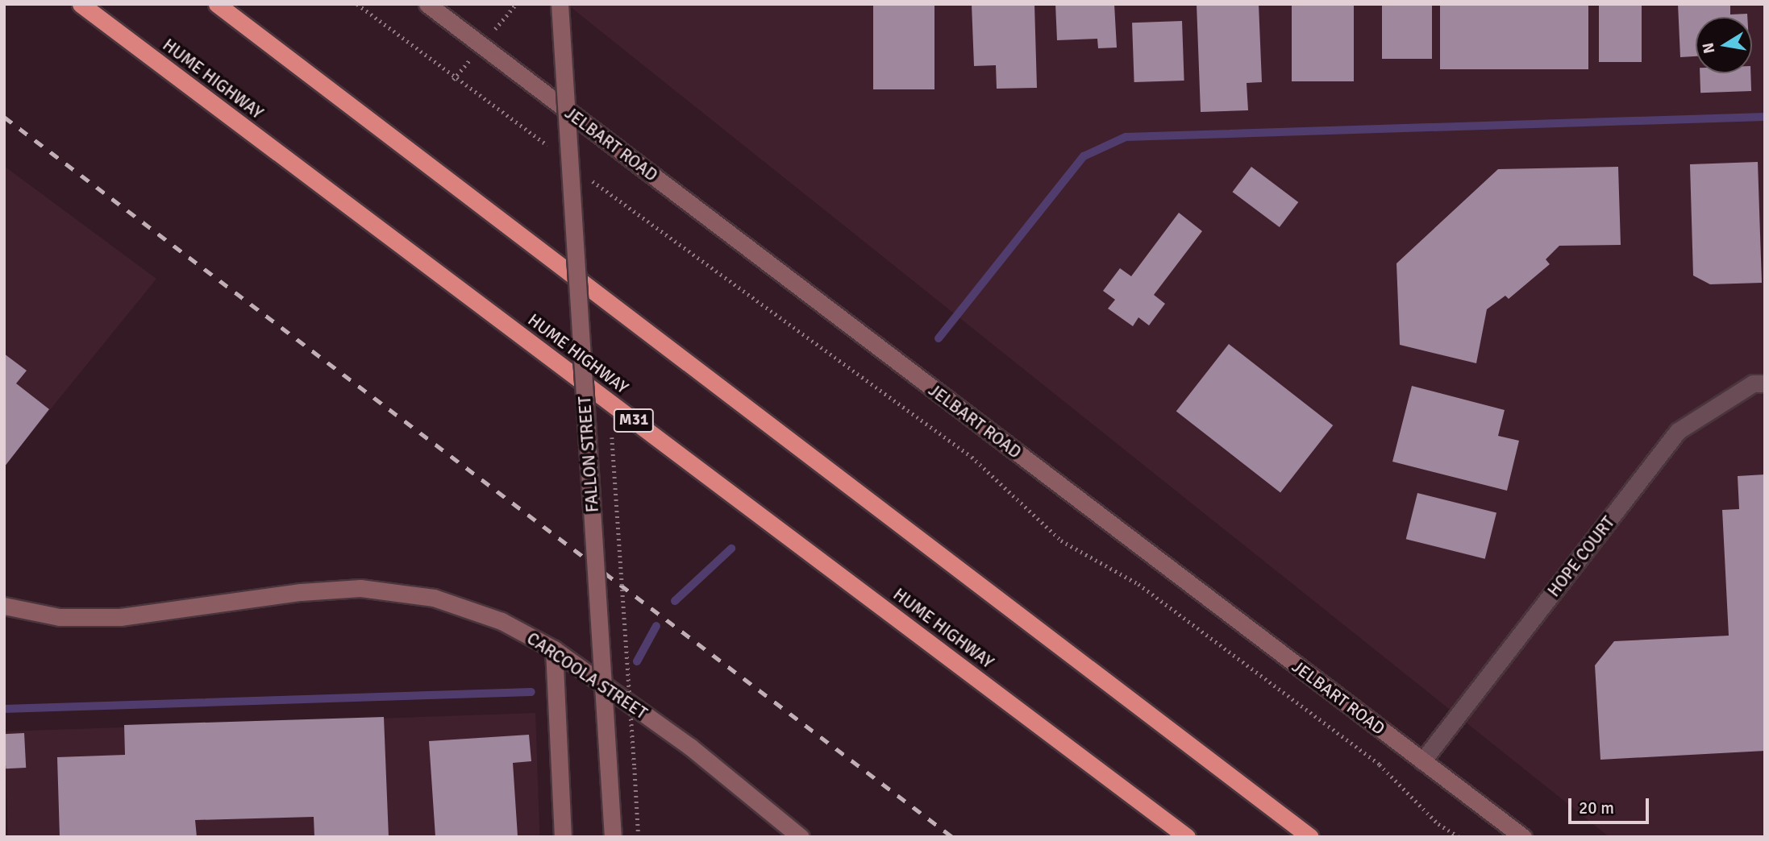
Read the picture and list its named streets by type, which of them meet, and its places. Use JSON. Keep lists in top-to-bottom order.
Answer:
{
  "streets": {
    "highway": ["HUME HIGHWAY", "M31"],
    "street": [
      "JELBART ROAD",
      "FALLON STREET",
      "HOPE COURT",
      "CARCOOLA STREET"
    ]
  },
  "crossings": [
    ["JELBART ROAD", "HOPE COURT"]
  ],
  "scale_bar": "20 m",
  "north": "left"
}
